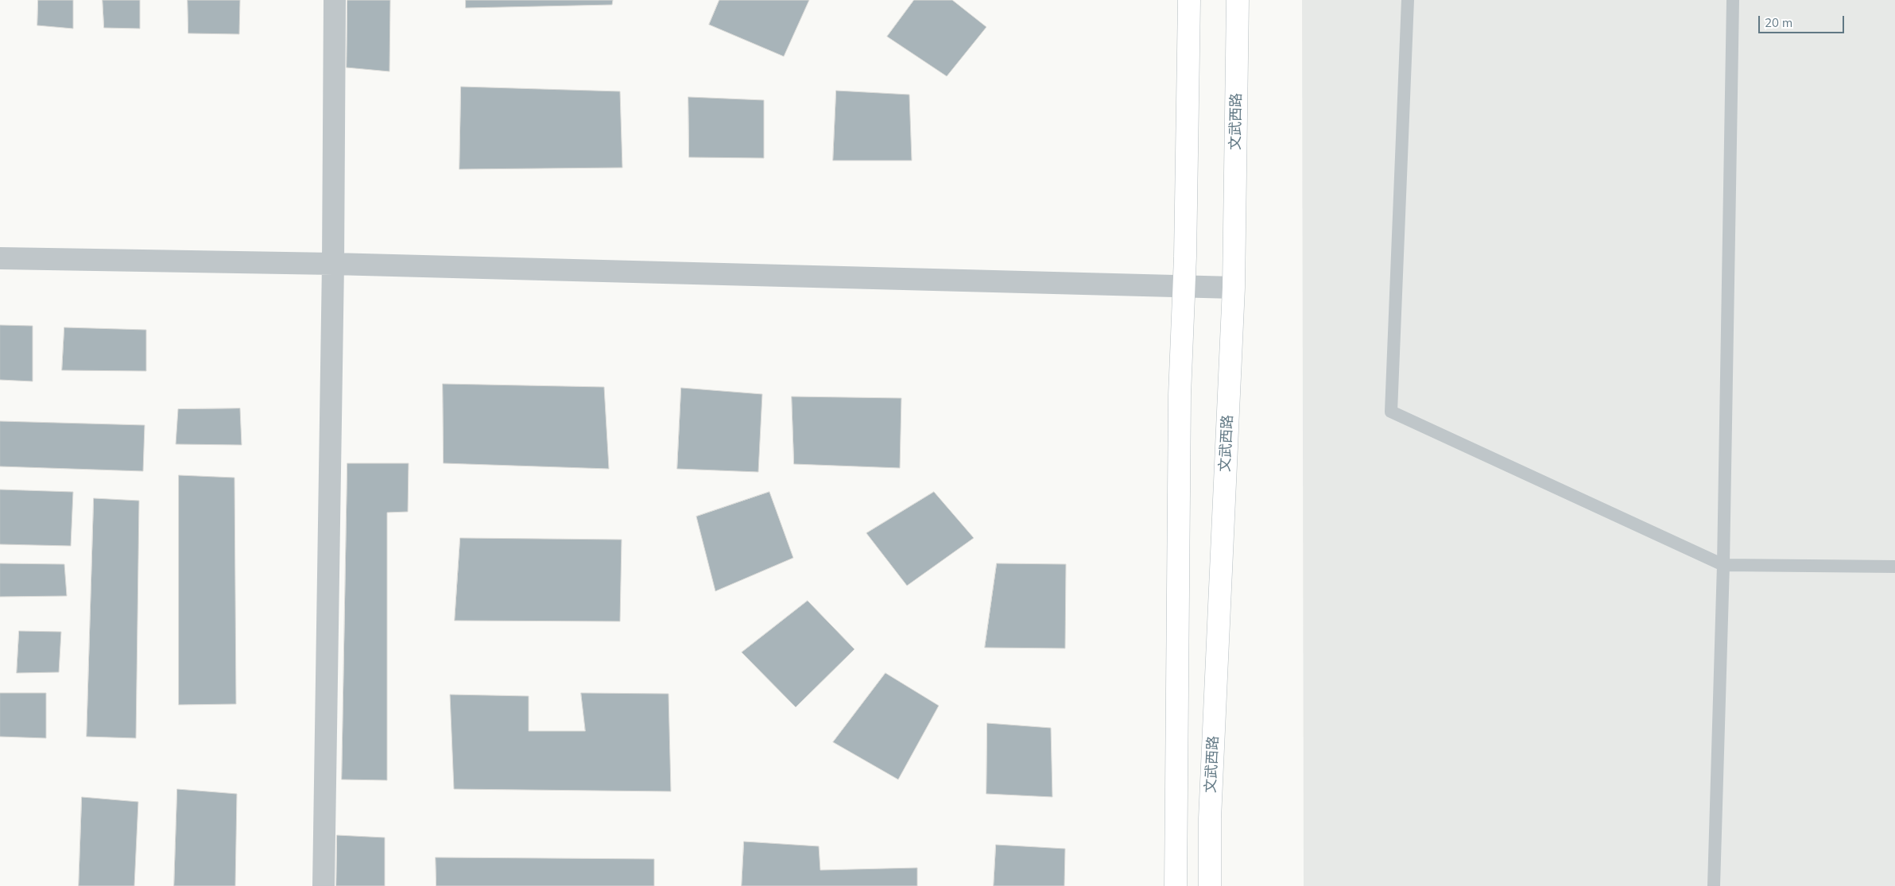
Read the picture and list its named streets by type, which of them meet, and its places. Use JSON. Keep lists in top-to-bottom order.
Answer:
{
  "streets": {
    "street": ["文武西路"]
  },
  "scale_bar": "20 m"
}
